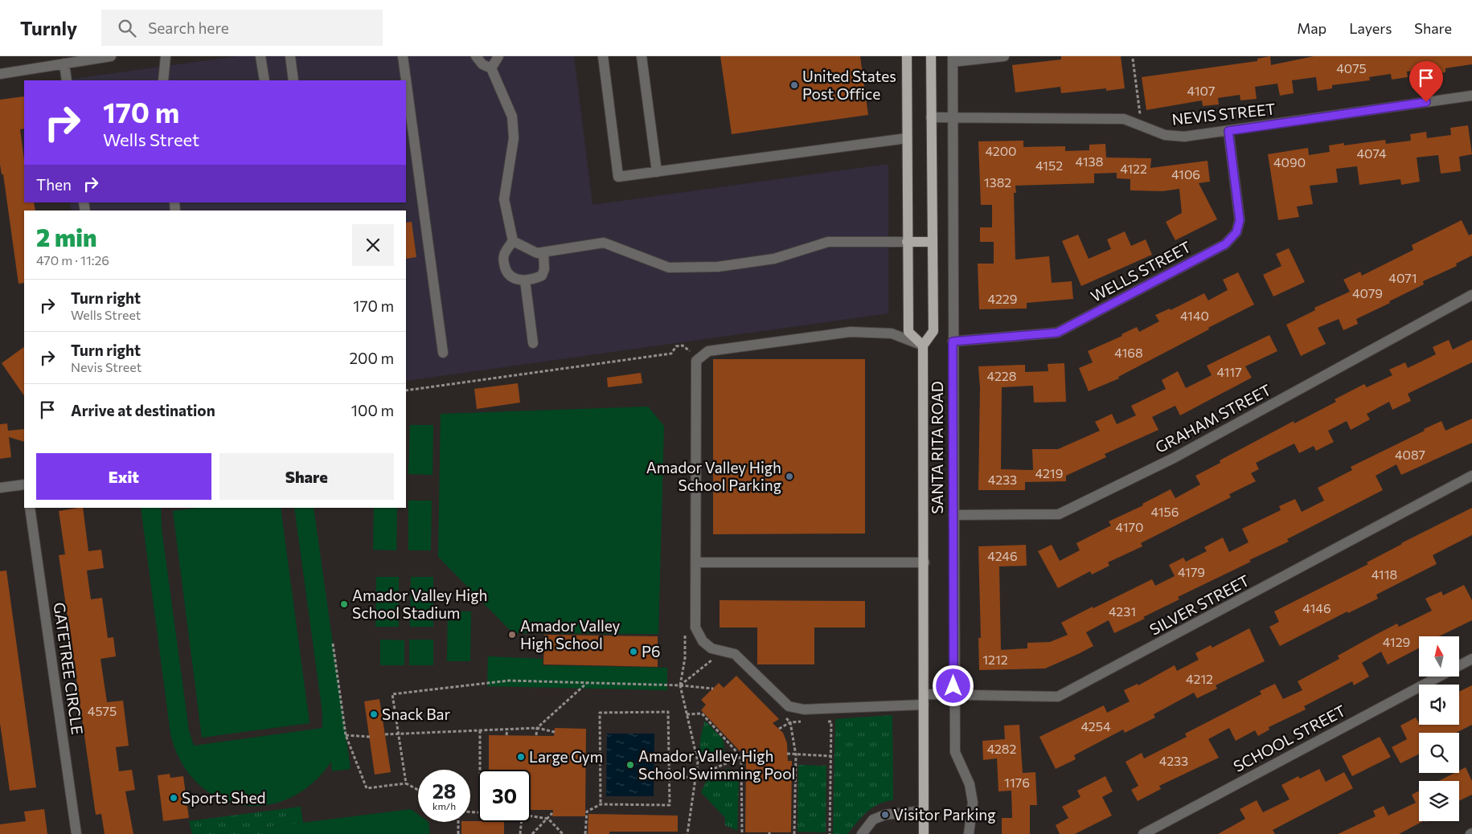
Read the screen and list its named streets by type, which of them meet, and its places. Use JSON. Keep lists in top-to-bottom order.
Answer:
{
  "streets": {
    "main road": ["SANTA RITA ROAD"],
    "street": [
      "NEVIS STREET",
      "WELLS STREET",
      "GRAHAM STREET",
      "SILVER STREET",
      "GATETREE CIRCLE",
      "SCHOOL STREET"
    ]
  },
  "crossings": [
    ["NEVIS STREET", "WELLS STREET"],
    ["NEVIS STREET", "SANTA RITA ROAD"],
    ["WELLS STREET", "SANTA RITA ROAD"],
    ["GRAHAM STREET", "SANTA RITA ROAD"],
    ["SANTA RITA ROAD", "SILVER STREET"]
  ],
  "places": [
    "United States Post Office",
    "Amador Valley High School Parking",
    "Amador Valley High School Stadium",
    "Amador Valley High School",
    "P6",
    "Snack Bar",
    "Large Gym",
    "Amador Valley High School Swimming Pool",
    "Sports Shed",
    "Visitor Parking"
  ],
  "house_numbers": [
    "4075",
    "4107",
    "4200",
    "4074",
    "4138",
    "4090",
    "4152",
    "4122",
    "4106",
    "1382",
    "4071",
    "4079",
    "4229",
    "4140",
    "4168",
    "4117",
    "4228",
    "4087",
    "4219",
    "4233",
    "4156",
    "4170",
    "4246",
    "4179",
    "4118",
    "4146",
    "4231",
    "4129",
    "1212",
    "4212",
    "4575",
    "4254",
    "4282",
    "4233",
    "1176"
  ],
  "north": "top",
  "page": {
    "header": "Turnly",
    "search": "Search here",
    "nav": ["Map", "Layers", "Share"],
    "turn": ["170 m", "Wells Street"],
    "then": "Then",
    "heading": ["2 min", "470 m · 11:26"],
    "list": [
      {
        "name": "Turn right",
        "note": "Wells Street",
        "value": "170 m"
      },
      {
        "name": "Turn right",
        "note": "Nevis Street",
        "value": "200 m"
      },
      {
        "name": "Arrive at destination",
        "value": "100 m"
      }
    ],
    "buttons": ["Exit", "Share"],
    "speed": "28 km/h",
    "limit": "30"
  }
}
